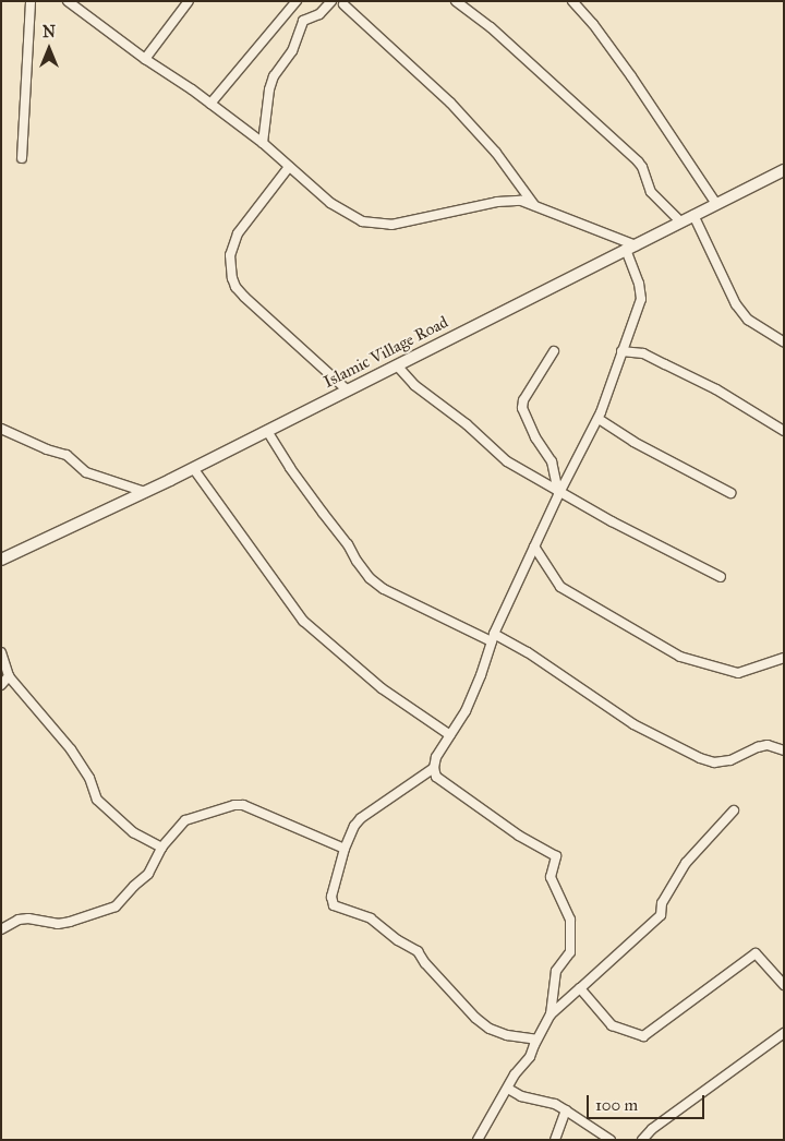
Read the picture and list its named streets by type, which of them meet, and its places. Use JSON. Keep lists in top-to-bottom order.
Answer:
{
  "streets": {
    "street": ["Islamic Village Road"]
  },
  "scale_bar": "100 m",
  "north": "top"
}
